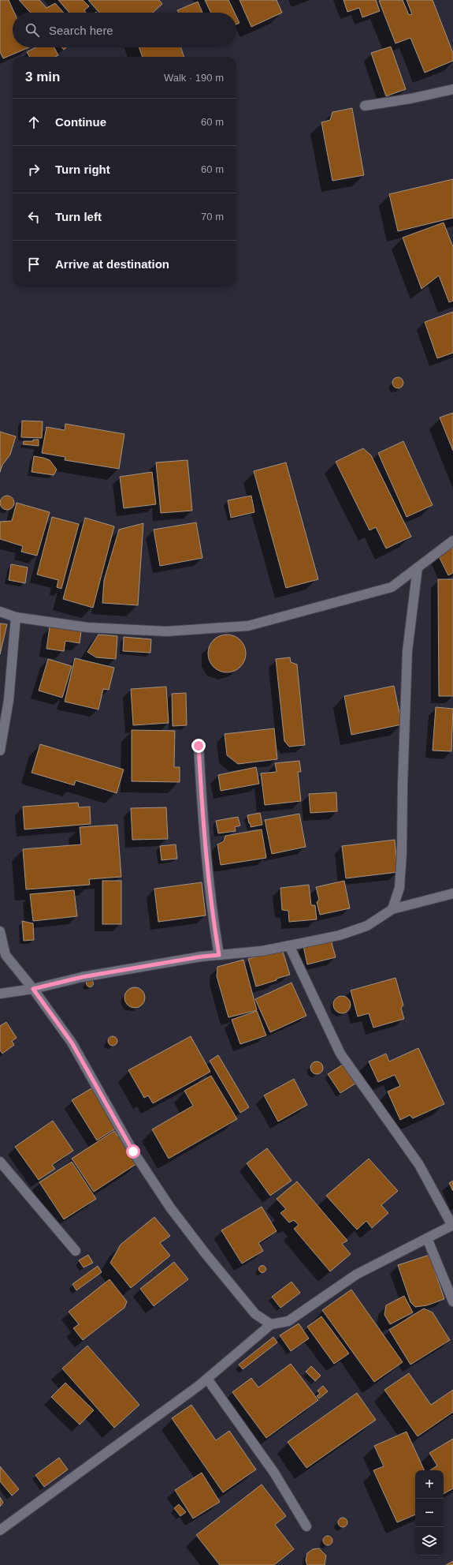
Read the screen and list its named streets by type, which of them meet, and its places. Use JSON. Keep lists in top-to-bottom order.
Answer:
{
  "page": {
    "search": "Search here",
    "heading": ["3 min", "Walk · 190 m"],
    "list": [
      ["Continue", "60 m"],
      ["Turn right", "60 m"],
      ["Turn left", "70 m"],
      "Arrive at destination"
    ],
    "map_buttons": ["+", "−"]
  }
}
